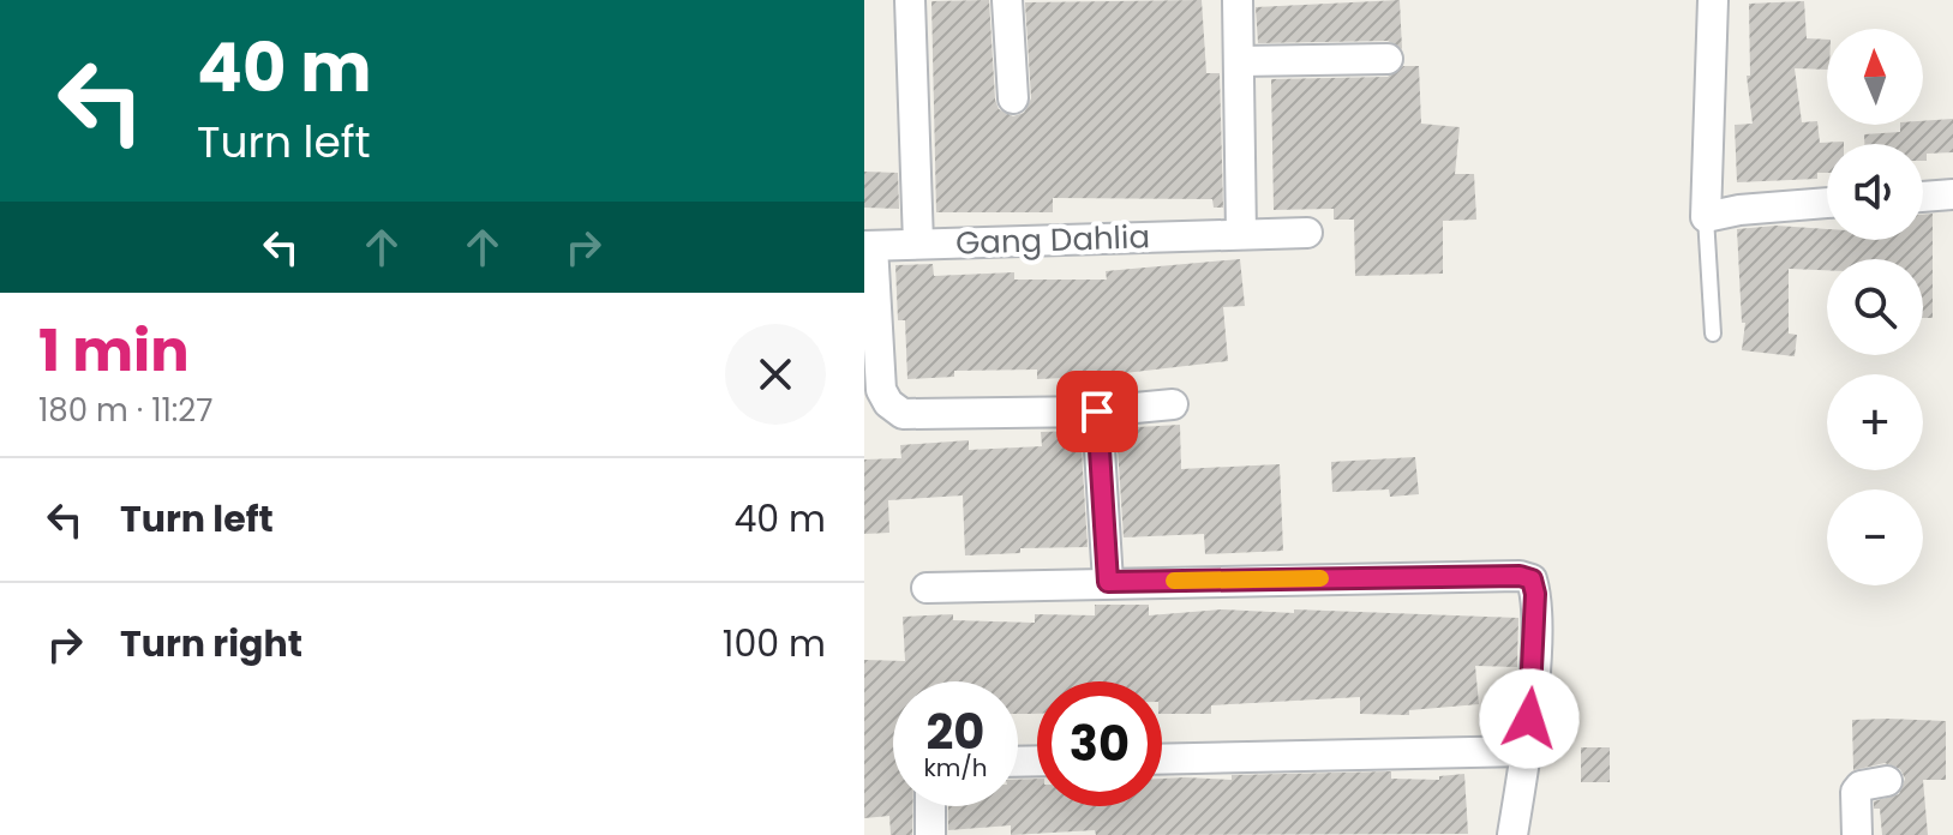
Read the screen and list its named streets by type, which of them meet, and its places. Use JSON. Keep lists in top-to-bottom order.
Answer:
{
  "streets": {
    "street": ["Gang Dahlia"]
  },
  "north": "top",
  "page": {
    "turn": ["40 m", "Turn left"],
    "map_buttons": ["+", "−"],
    "heading": ["1 min", "180 m · 11:27"],
    "list": [
      {
        "name": "Turn left",
        "value": "40 m"
      },
      {
        "name": "Turn right",
        "value": "100 m"
      }
    ],
    "speed": "20 km/h",
    "limit": "30"
  }
}
